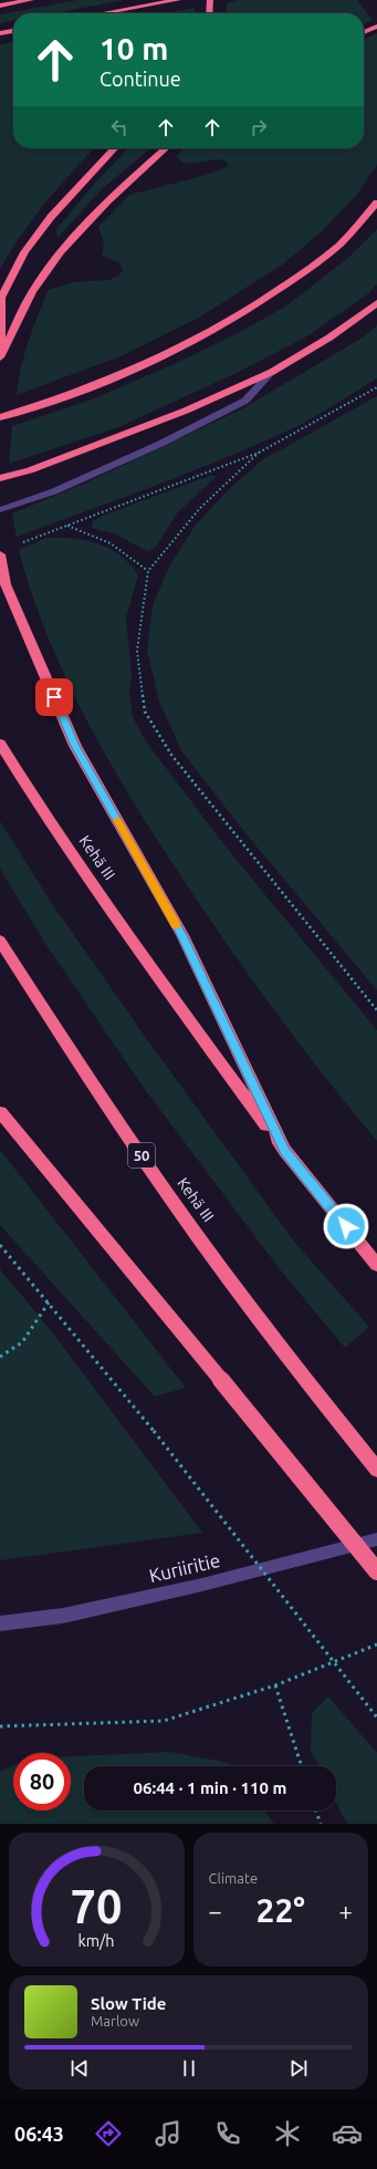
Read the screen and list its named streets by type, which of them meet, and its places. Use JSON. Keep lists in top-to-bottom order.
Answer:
{
  "streets": {
    "highway": ["Kehä III", "50"],
    "street": ["Kuriiritie"]
  },
  "page": {
    "turn": ["10 m", "Continue"],
    "limit": "80",
    "trip": "06:44 · 1 min · 110 m",
    "tile": "Climate",
    "heat": ["−", "22°", "+"],
    "song": ["Slow Tide", "Marlow"],
    "tabs": "06:43",
    "gauge": ["70", "km/h"]
  }
}
